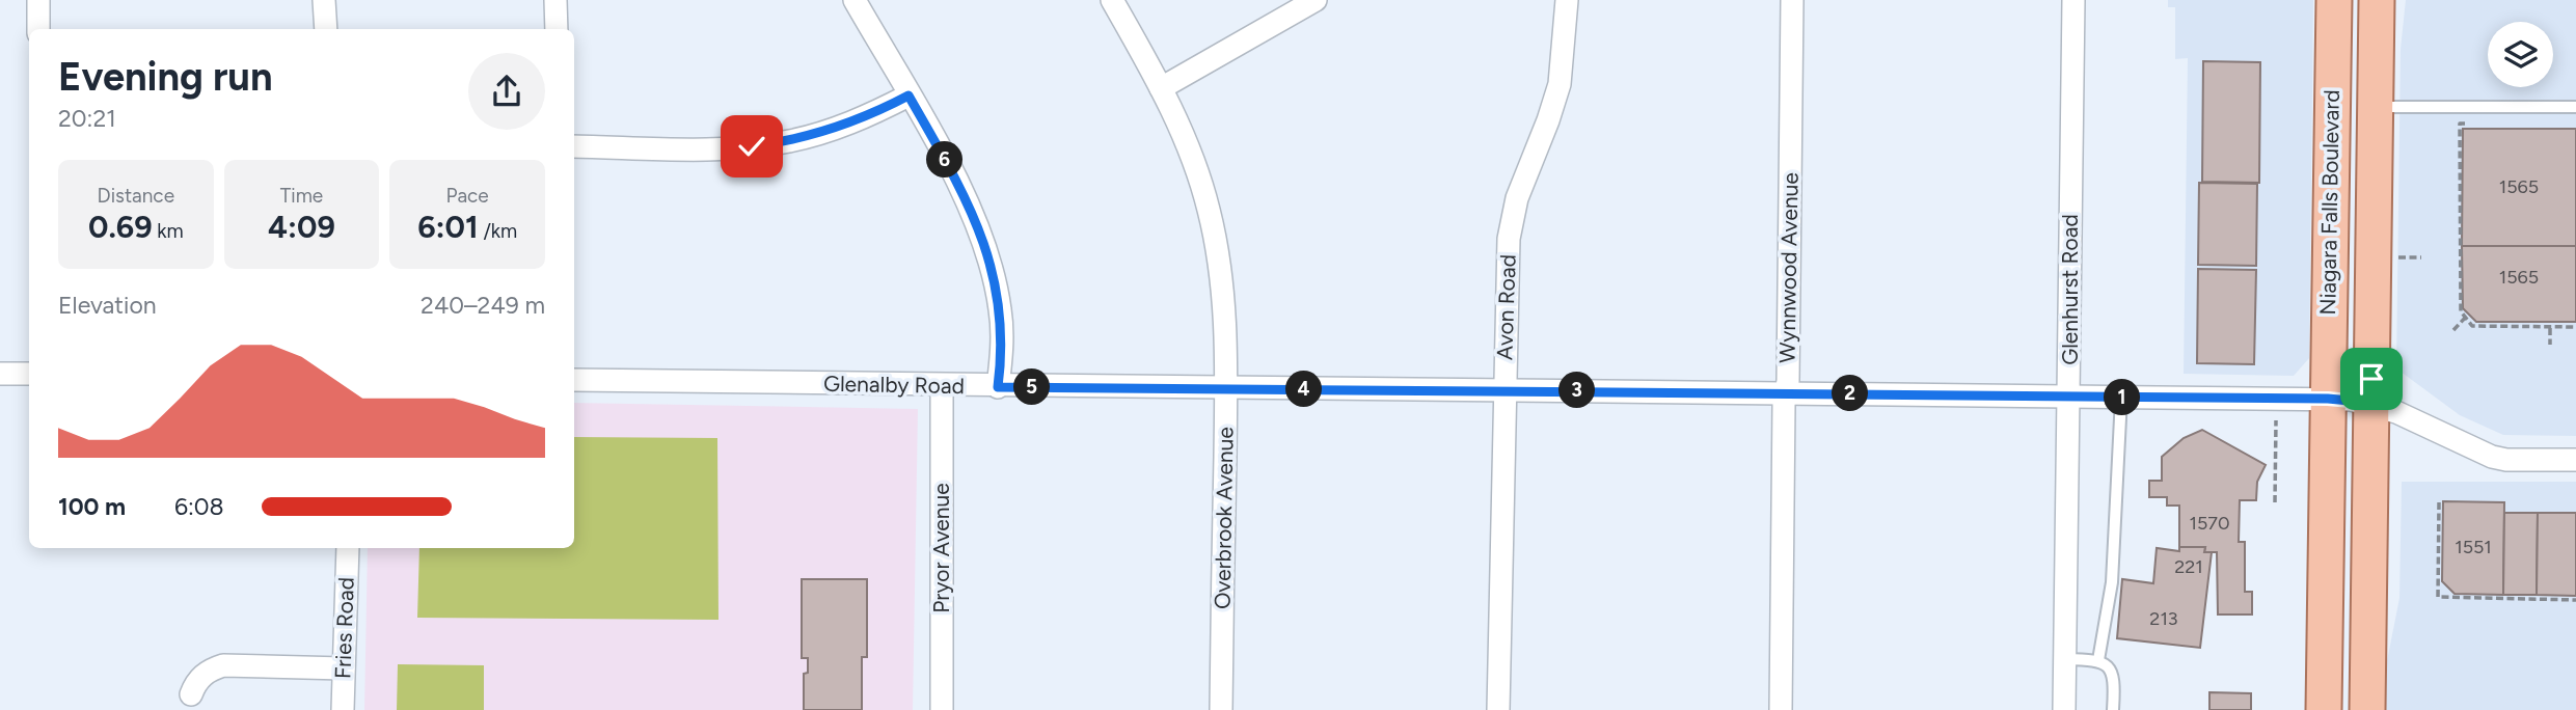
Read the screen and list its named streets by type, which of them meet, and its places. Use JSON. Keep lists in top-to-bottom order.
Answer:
{
  "streets": {
    "main road": ["Niagara Falls Boulevard"],
    "street": [
      "Wynnwood Avenue",
      "Glenhurst Road",
      "Avon Road",
      "Glenalby Road",
      "Overbrook Avenue",
      "Pryor Avenue",
      "Fries Road"
    ]
  },
  "crossings": [
    ["Niagara Falls Boulevard", "Glenalby Road"],
    ["Wynnwood Avenue", "Glenalby Road"],
    ["Glenhurst Road", "Glenalby Road"],
    ["Avon Road", "Glenalby Road"],
    ["Glenalby Road", "Overbrook Avenue"],
    ["Glenalby Road", "Pryor Avenue"]
  ],
  "house_numbers": [
    "1565",
    "1565",
    "1570",
    "1551",
    "221",
    "213"
  ],
  "page": {
    "heading": ["Evening run", "20:21"],
    "pins": [
      "6",
      "5",
      "4",
      "3",
      "2",
      "1"
    ],
    "stats": [
      ["Distance", "0.69 km"],
      ["Time", "4:09"],
      ["Pace", "6:01 /km"]
    ],
    "chart": ["Elevation", "240–249 m"],
    "list": [
      {
        "name": "100 m",
        "note": "6:08"
      }
    ]
  }
}
